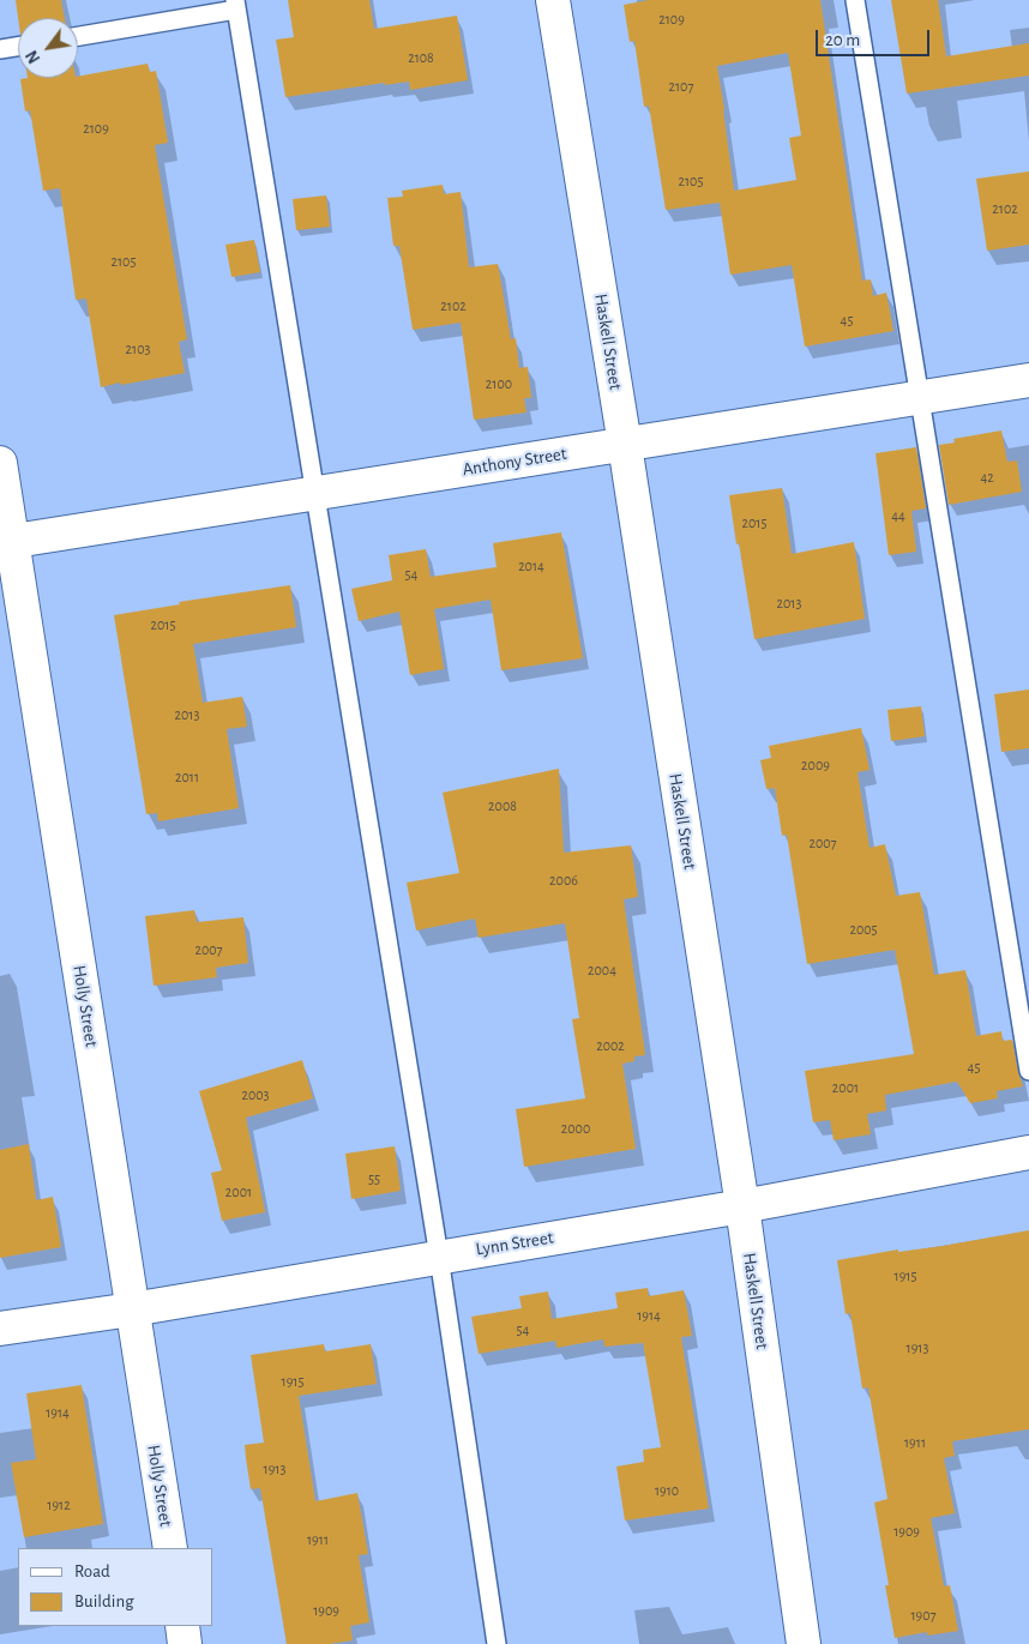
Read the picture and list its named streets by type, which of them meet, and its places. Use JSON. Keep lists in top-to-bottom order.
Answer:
{
  "streets": {
    "street": [
      "Haskell Street",
      "Anthony Street",
      "Holly Street",
      "Lynn Street"
    ]
  },
  "crossings": [
    ["Haskell Street", "Anthony Street"],
    ["Haskell Street", "Lynn Street"],
    ["Anthony Street", "Holly Street"],
    ["Holly Street", "Lynn Street"]
  ],
  "house_numbers": [
    "2109",
    "2108",
    "2107",
    "2109",
    "2105",
    "2102",
    "2105",
    "2102",
    "45",
    "2103",
    "2100",
    "42",
    "44",
    "2015",
    "2014",
    "54",
    "2013",
    "2015",
    "2013",
    "2009",
    "2011",
    "2008",
    "2007",
    "2006",
    "2005",
    "2007",
    "2004",
    "2002",
    "45",
    "2001",
    "2003",
    "2000",
    "55",
    "2001",
    "1915",
    "1914",
    "54",
    "1913",
    "1915",
    "1914",
    "1911",
    "1913",
    "1910",
    "1912",
    "1909",
    "1911",
    "1909",
    "1907"
  ],
  "legend": ["Road", "Building"],
  "scale_bar": "20 m",
  "north": "bottom left"
}
